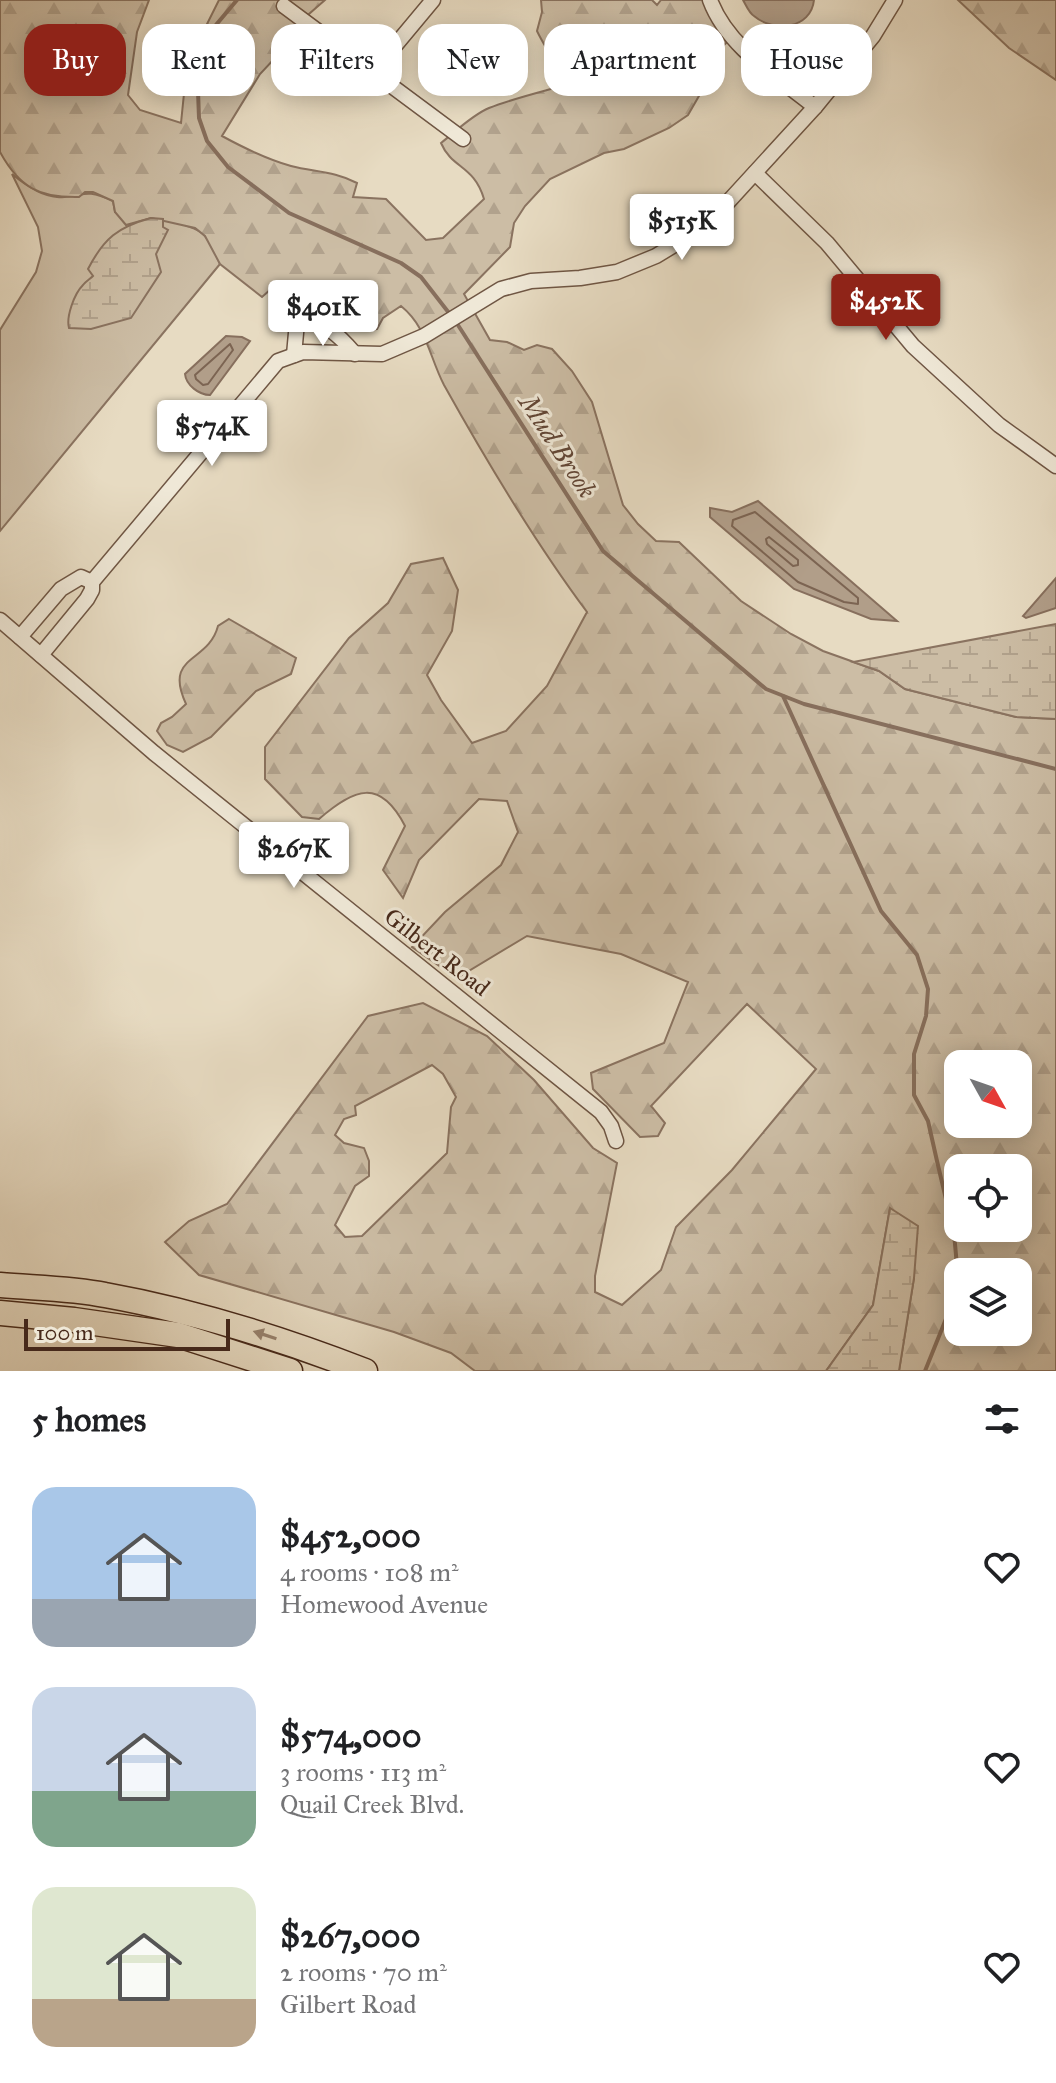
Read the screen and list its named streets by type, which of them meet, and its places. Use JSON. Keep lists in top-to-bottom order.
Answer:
{
  "streets": {
    "street": ["Gilbert Road"]
  },
  "water": ["Mud Brook"],
  "scale_bar": "100 m",
  "north": "bottom right",
  "page": {
    "chip": [
      "Buy",
      "Rent",
      "Filters",
      "New",
      "Apartment",
      "House"
    ],
    "price": [
      "$515K",
      "$452K",
      "$401K",
      "$574K",
      "$267K"
    ],
    "scale": "100 m",
    "heading": "5 homes",
    "list": [
      {
        "name": "$452,000",
        "note": "4 rooms · 108 m² · Homewood Avenue"
      },
      {
        "name": "$574,000",
        "note": "3 rooms · 113 m² · Quail Creek Blvd."
      },
      {
        "name": "$267,000",
        "note": "2 rooms · 70 m² · Gilbert Road"
      }
    ]
  }
}
